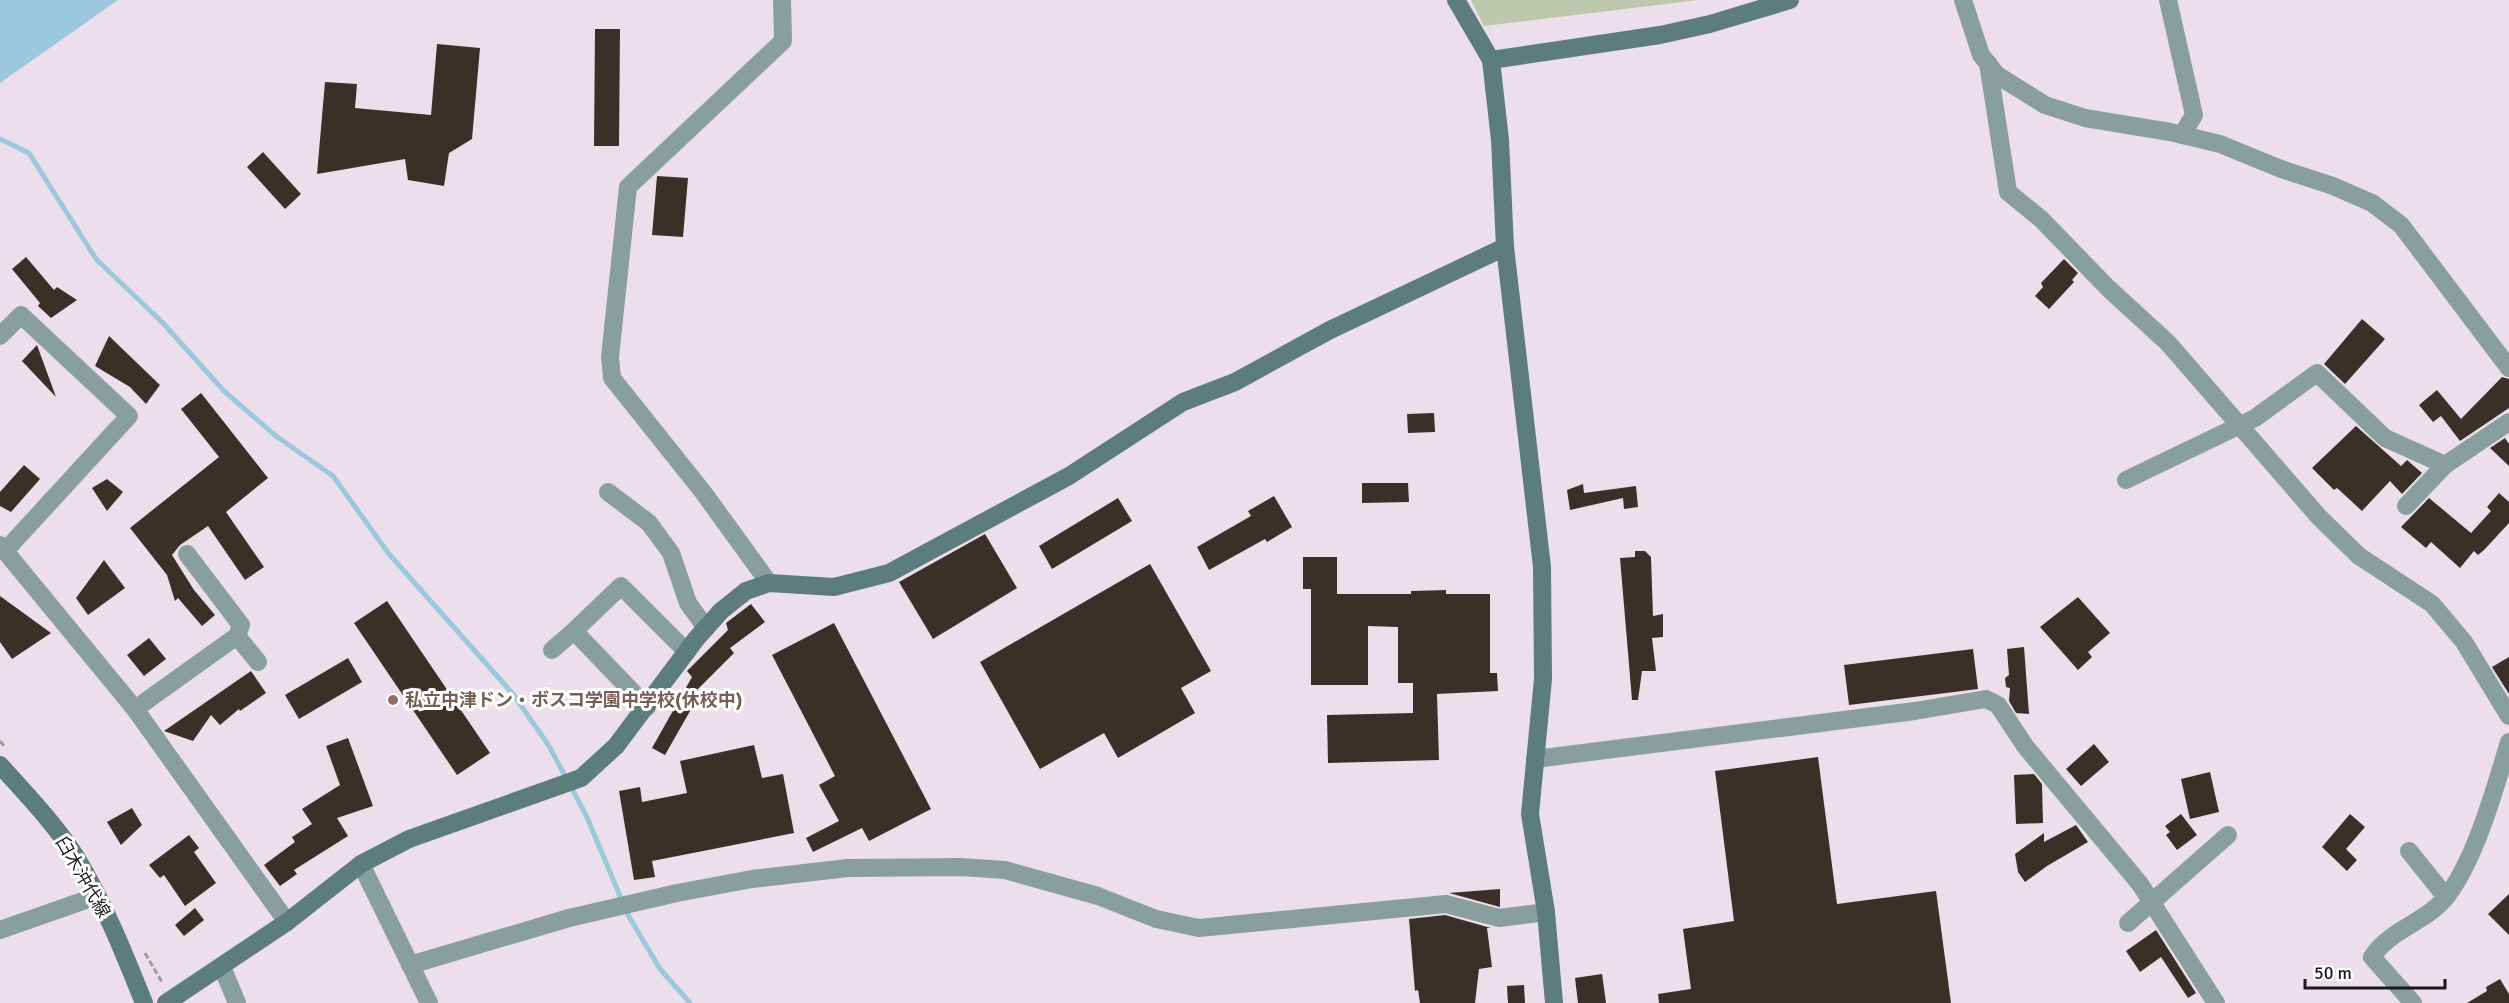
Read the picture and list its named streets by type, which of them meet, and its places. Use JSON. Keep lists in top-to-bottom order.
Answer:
{
  "streets": {
    "street": ["臼木沖代線"]
  },
  "places": ["私立中津ドン・ボスコ学園中学校(休校中)"],
  "scale_bar": "50 m"
}
